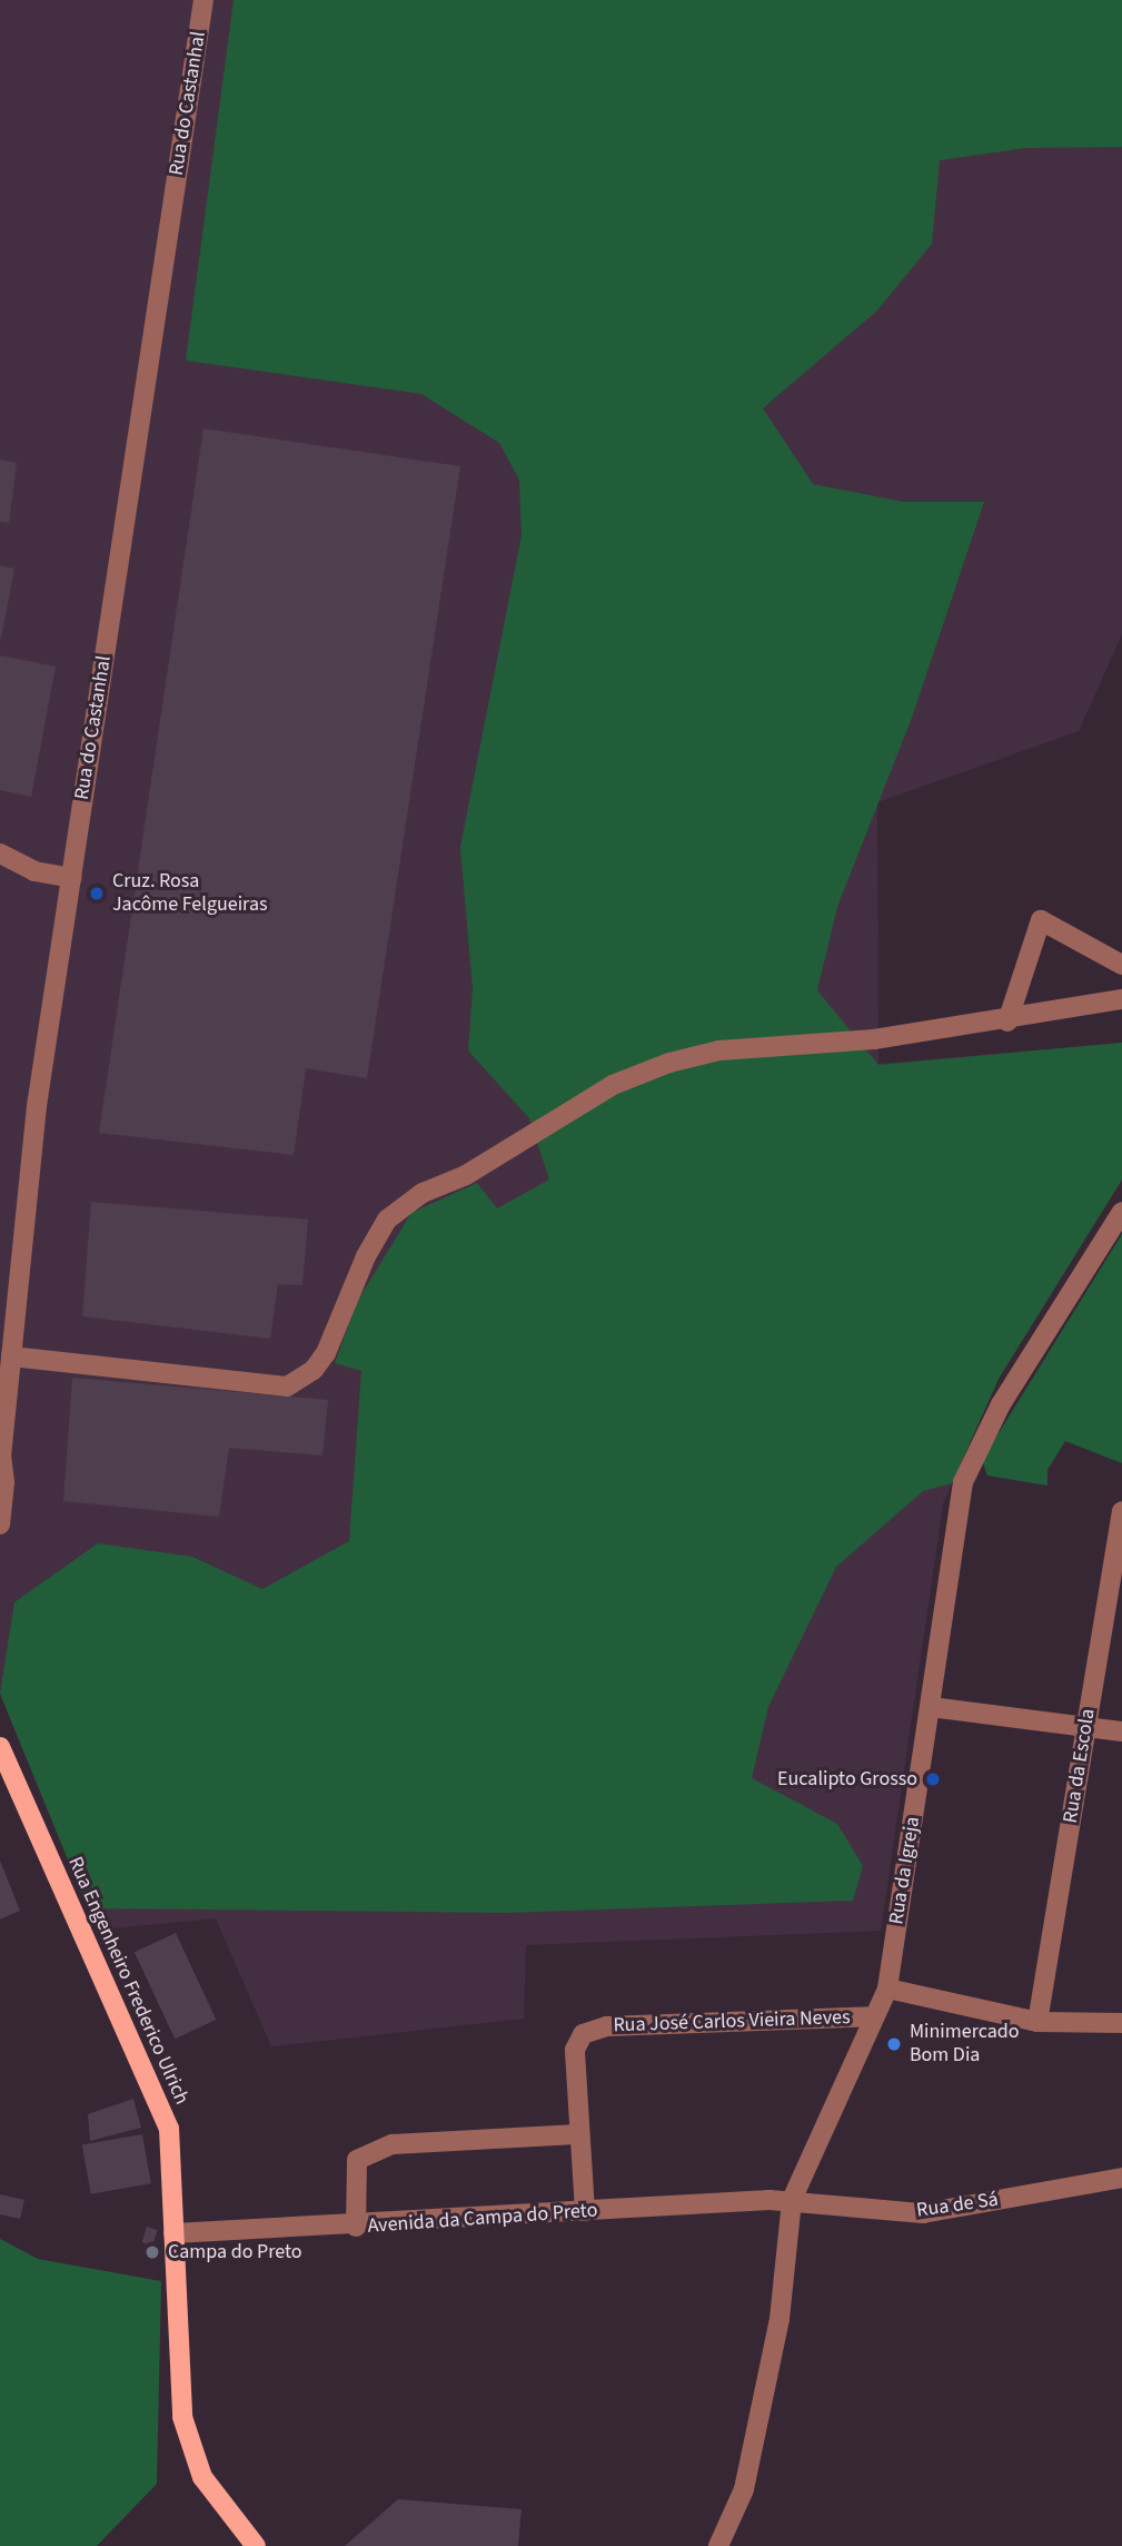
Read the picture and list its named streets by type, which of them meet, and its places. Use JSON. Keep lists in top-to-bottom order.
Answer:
{
  "streets": {
    "main road": ["Rua Engenheiro Frederico Ulrich"],
    "street": [
      "Rua do Castanhal",
      "Rua da Escola",
      "Rua da Igreja",
      "Rua José Carlos Vieira Neves",
      "Rua de Sá",
      "Avenida da Campa do Preto"
    ]
  },
  "crossings": [
    ["Rua da Igreja", "Rua José Carlos Vieira Neves"],
    ["Rua da Igreja", "Rua de Sá"],
    ["Rua da Igreja", "Avenida da Campa do Preto"],
    ["Rua Engenheiro Frederico Ulrich", "Avenida da Campa do Preto"],
    ["Rua José Carlos Vieira Neves", "Avenida da Campa do Preto"],
    ["Rua de Sá", "Avenida da Campa do Preto"]
  ],
  "places": [
    "Cruz. Rosa Jacôme Felgueiras",
    "Eucalipto Grosso",
    "Minimercado Bom Dia",
    "Campa do Preto"
  ]
}
